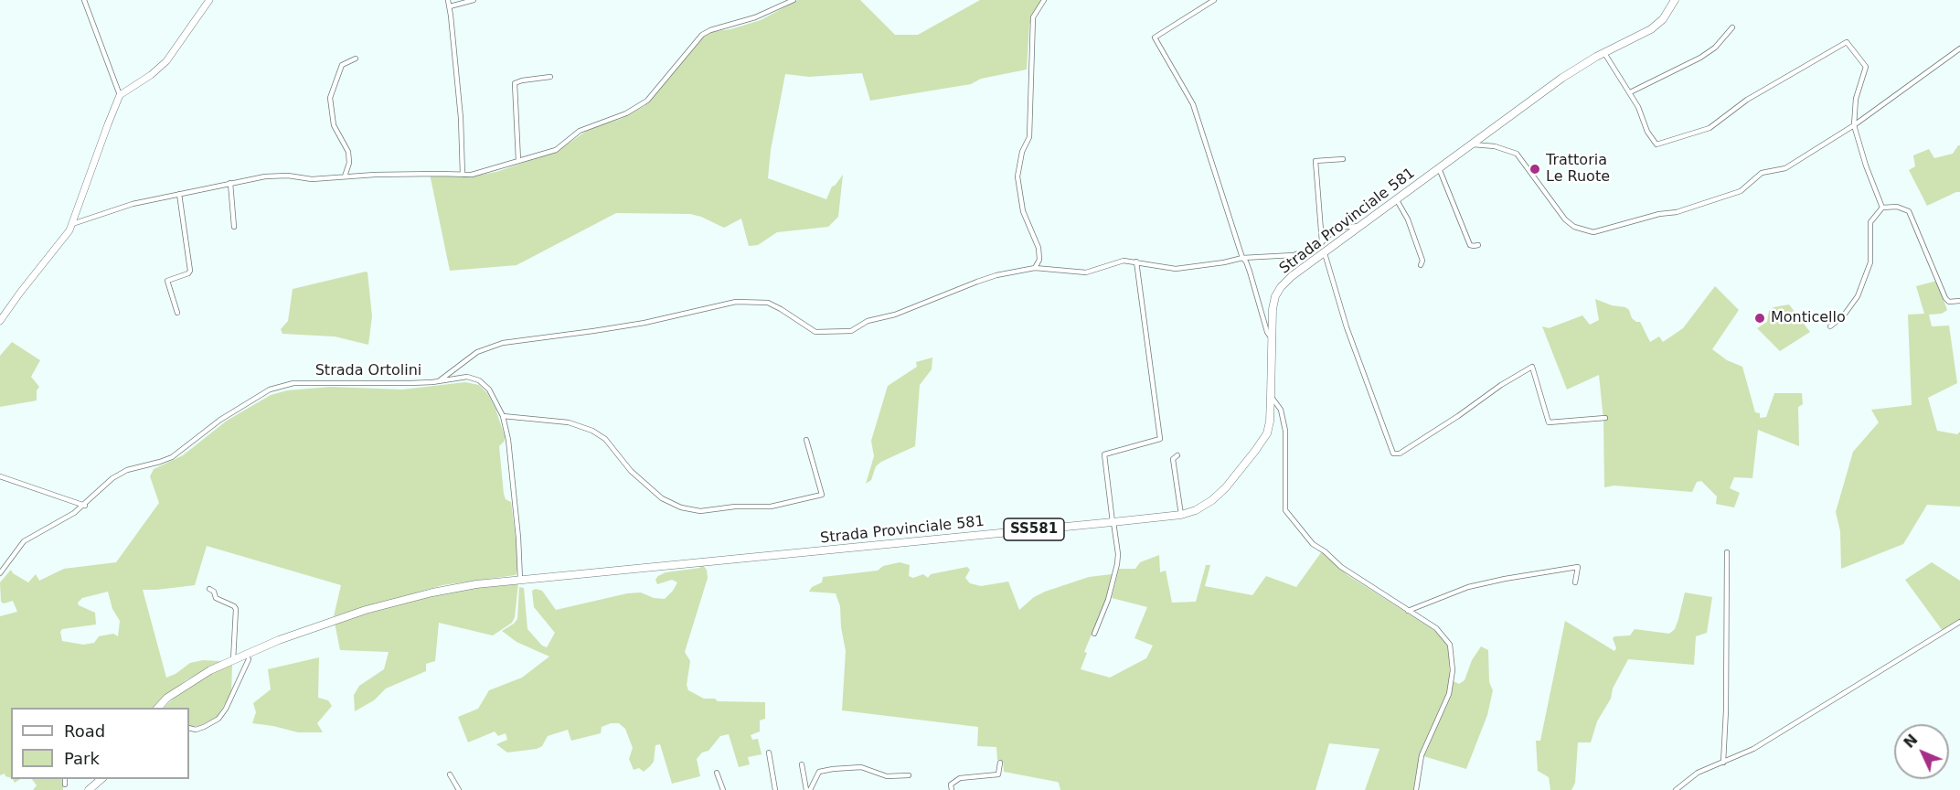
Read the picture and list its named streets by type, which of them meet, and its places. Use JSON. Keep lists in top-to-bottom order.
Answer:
{
  "streets": {
    "main road": ["Strada Provinciale 581", "SS581"],
    "street": ["Strada Ortolini"]
  },
  "crossings": [
    ["Strada Provinciale 581", "Strada Ortolini"]
  ],
  "places": ["Trattoria Le Ruote", "Monticello"],
  "legend": ["Road", "Park"],
  "north": "top left"
}
